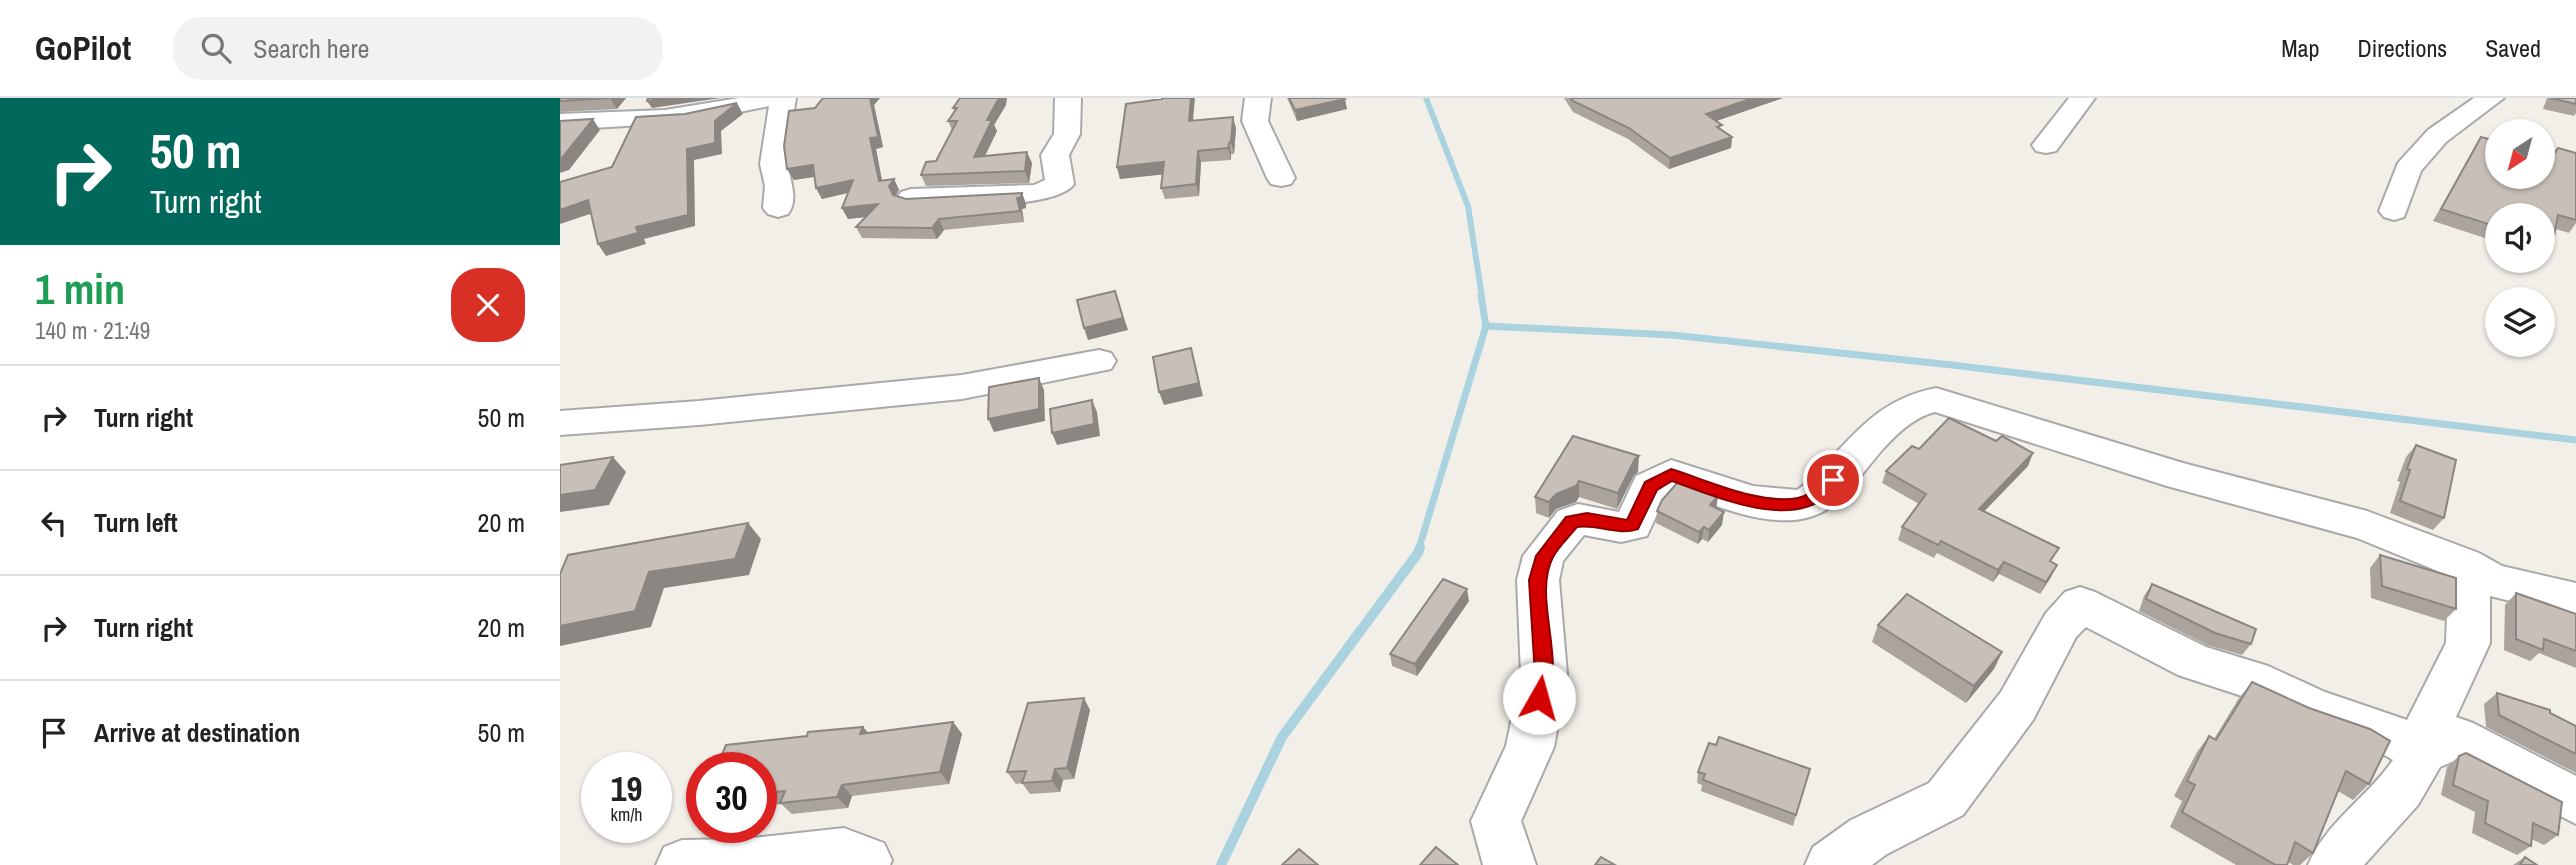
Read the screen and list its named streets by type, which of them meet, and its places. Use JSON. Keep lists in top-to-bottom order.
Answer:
{
  "north": "bottom left",
  "page": {
    "header": "GoPilot",
    "search": "Search here",
    "nav": ["Map", "Directions", "Saved"],
    "turn": ["50 m", "Turn right"],
    "heading": ["1 min", "140 m · 21:49"],
    "list": [
      {
        "name": "Turn right",
        "value": "50 m"
      },
      {
        "name": "Turn left",
        "value": "20 m"
      },
      {
        "name": "Turn right",
        "value": "20 m"
      },
      {
        "name": "Arrive at destination",
        "value": "50 m"
      }
    ],
    "speed": "19 km/h",
    "limit": "30"
  }
}
